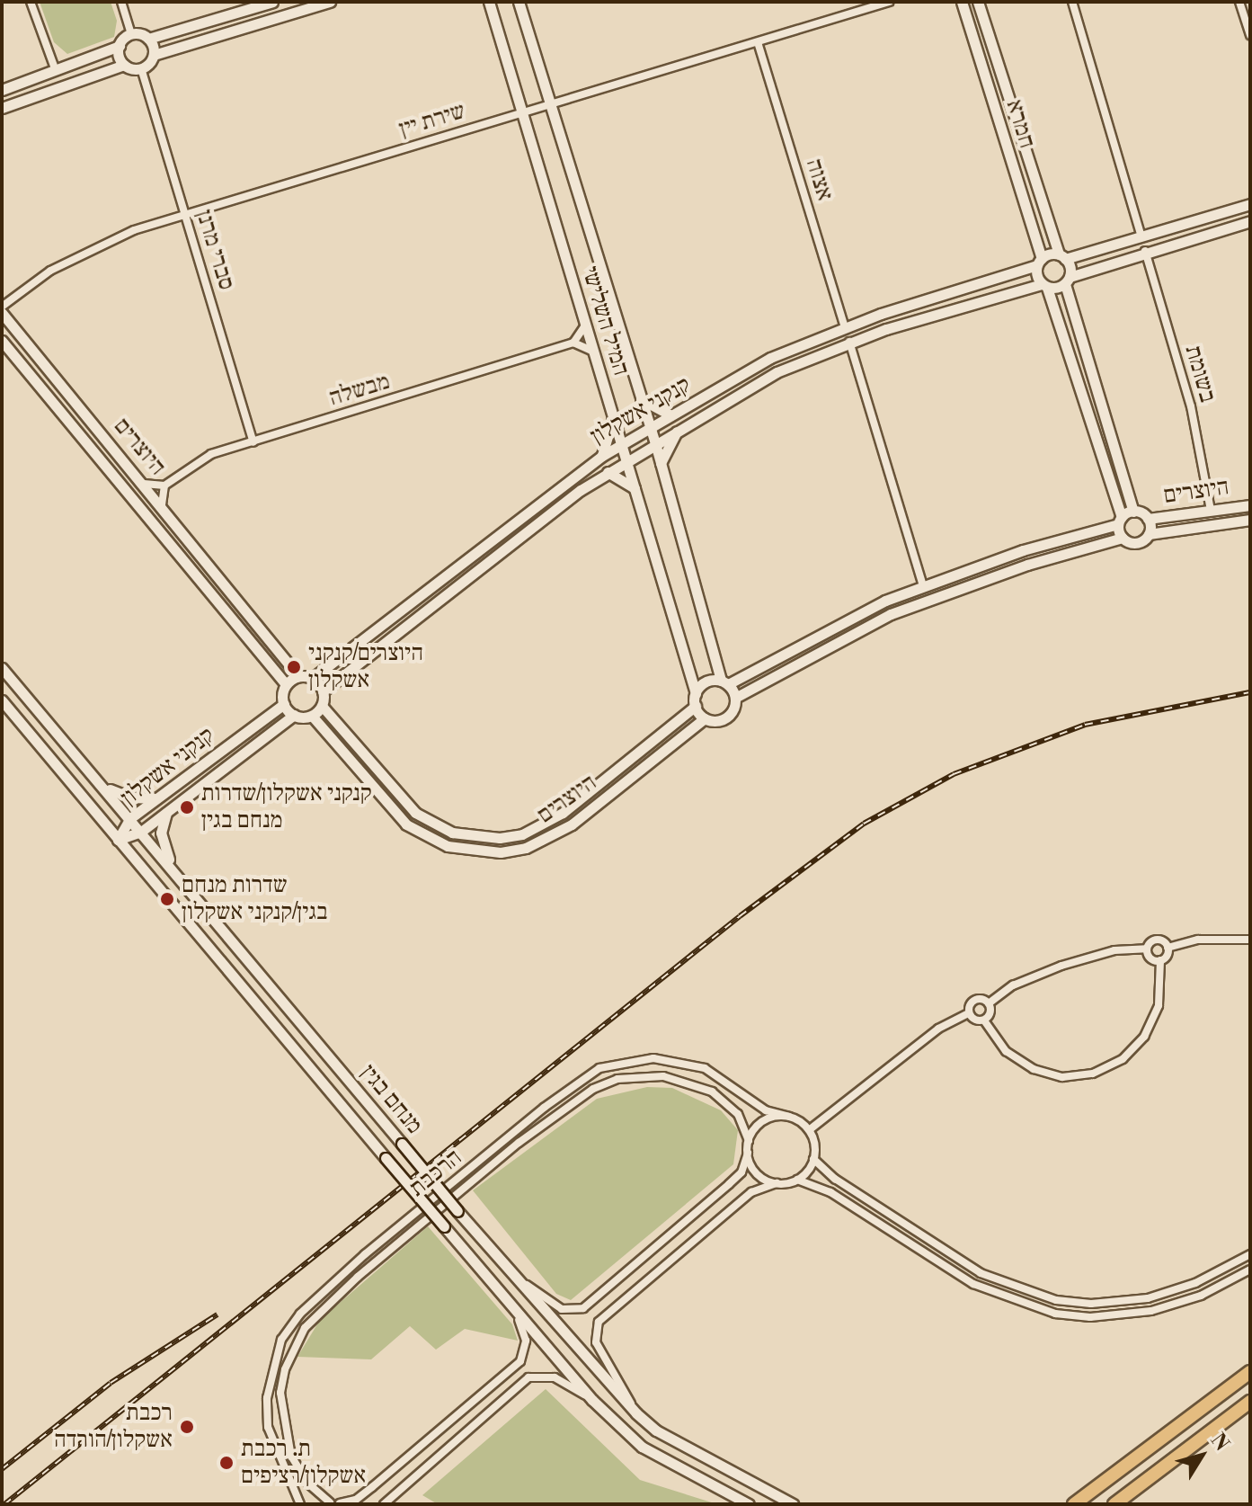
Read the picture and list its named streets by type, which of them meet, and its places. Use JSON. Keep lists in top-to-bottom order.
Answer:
{
  "streets": {
    "street": [
      "שירת יין",
      "חמרא",
      "אצוה",
      "סברי מרנן",
      "המיל השלישי",
      "בשומת",
      "מבשלה",
      "קנקני אשקלון",
      "היוצרים",
      "מנחם בגין",
      "הרכבת"
    ]
  },
  "crossings": [
    ["שירת יין", "אצוה"],
    ["שירת יין", "סברי מרנן"],
    ["שירת יין", "המיל השלישי"],
    ["חמרא", "קנקני אשקלון"],
    ["אצוה", "קנקני אשקלון"],
    ["סברי מרנן", "מבשלה"],
    ["המיל השלישי", "קנקני אשקלון"],
    ["המיל השלישי", "היוצרים"],
    ["בשומת", "היוצרים"],
    ["קנקני אשקלון", "היוצרים"],
    ["קנקני אשקלון", "מנחם בגין"]
  ],
  "places": [
    "היוצרים/קנקני אשקלון",
    "קנקני אשקלון/שדרות מנחם בגין",
    "שדרות מנחם בגין/קנקני אשקלון",
    "רכבת אשקלון/הורדה",
    "ת. רכבת אשקלון/רציפים"
  ],
  "north": "top right"
}
